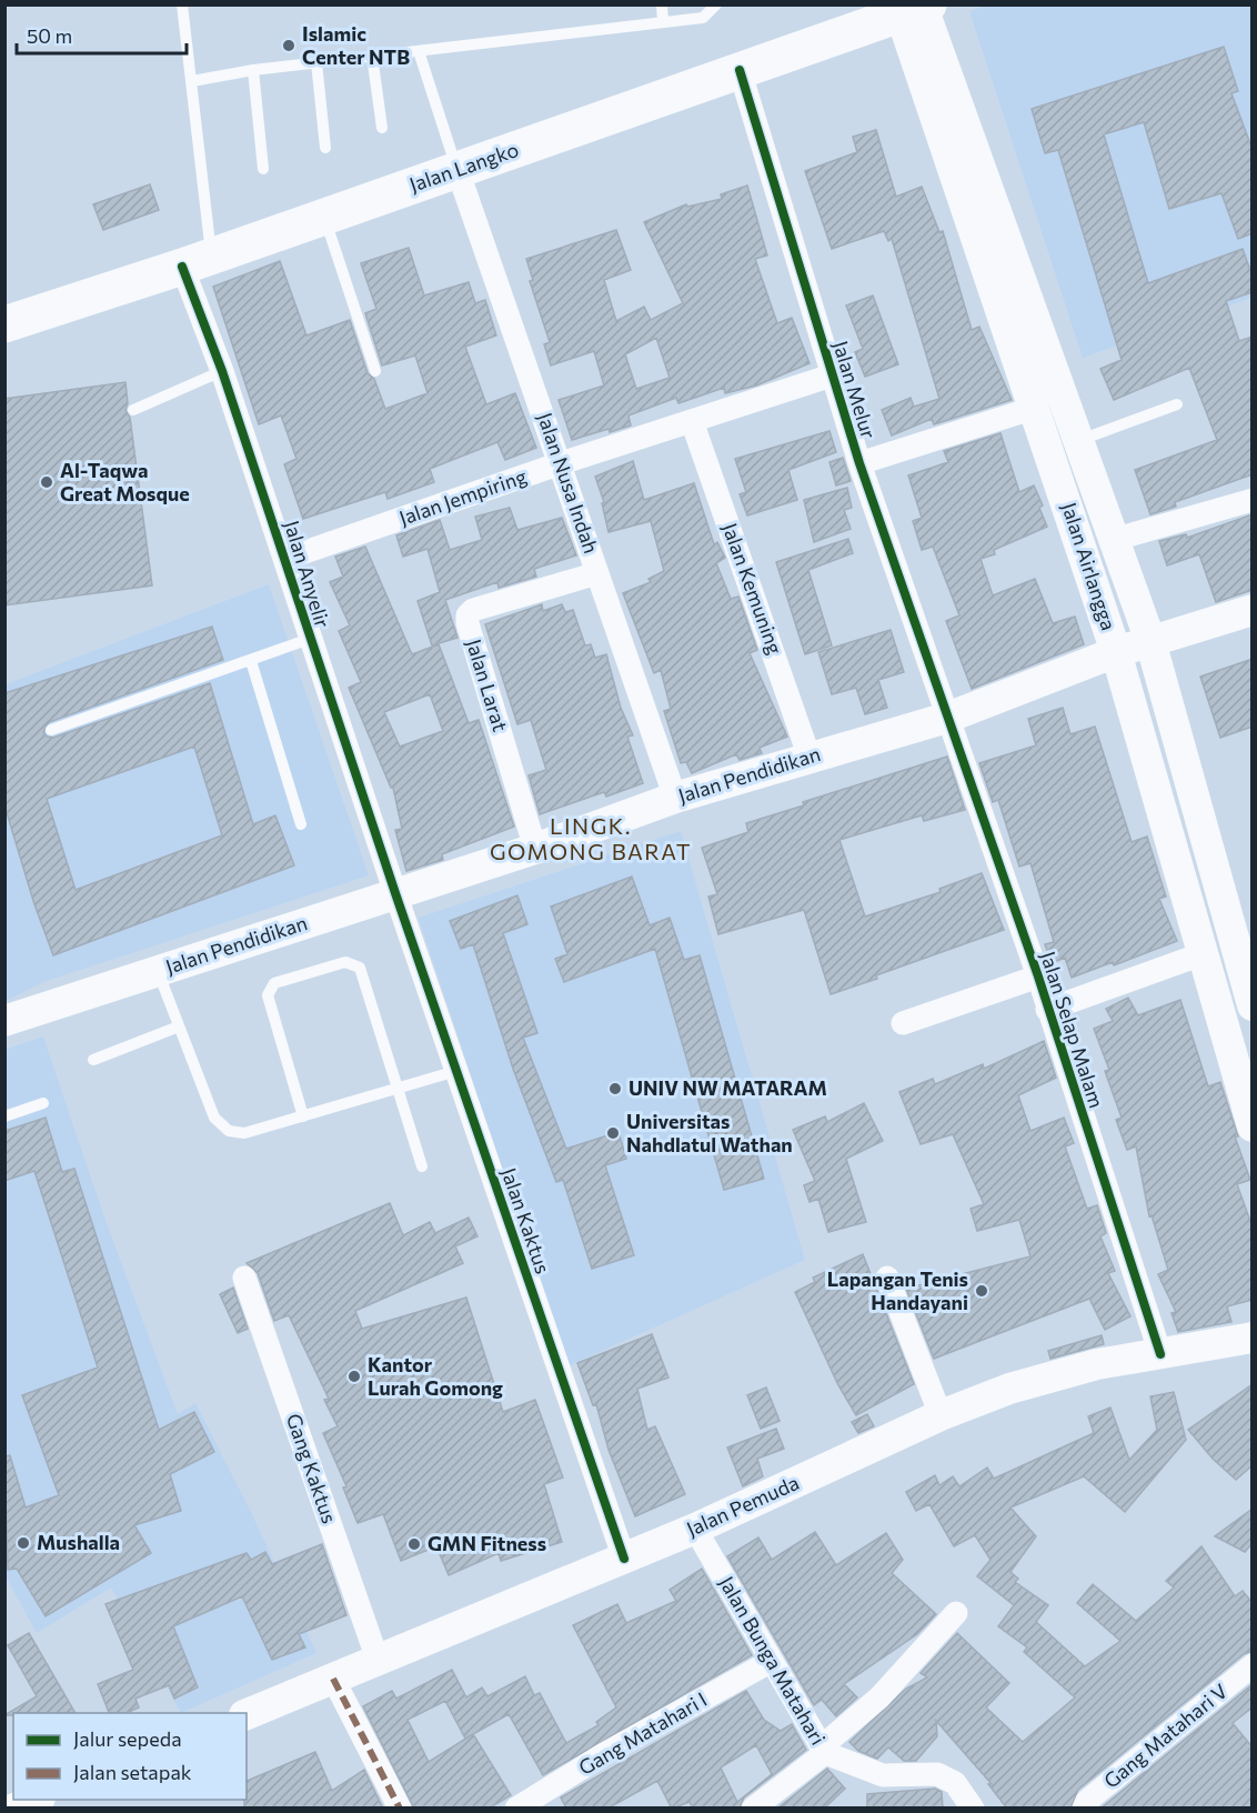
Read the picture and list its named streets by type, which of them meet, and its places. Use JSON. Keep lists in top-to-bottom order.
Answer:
{
  "streets": {
    "main road": [
      "Jalan Langko",
      "Jalan Airlangga",
      "Jalan Pendidikan",
      "Jalan Pemuda"
    ],
    "street": [
      "Jalan Melur",
      "Jalan Nusa Indah",
      "Jalan Jempiring",
      "Jalan Anyelir",
      "Jalan Kemuning",
      "Jalan Larat",
      "Jalan Selap Malam",
      "Jalan Kaktus",
      "Gang Kaktus",
      "Jalan Bunga Matahari",
      "Gang Matahari I",
      "Gang Matahari V"
    ]
  },
  "crossings": [
    ["Jalan Langko", "Jalan Melur"],
    ["Jalan Langko", "Jalan Nusa Indah"],
    ["Jalan Langko", "Jalan Airlangga"],
    ["Jalan Langko", "Jalan Anyelir"],
    ["Jalan Melur", "Jalan Jempiring"],
    ["Jalan Melur", "Jalan Pendidikan"],
    ["Jalan Melur", "Jalan Selap Malam"],
    ["Jalan Nusa Indah", "Jalan Jempiring"],
    ["Jalan Nusa Indah", "Jalan Larat"],
    ["Jalan Nusa Indah", "Jalan Pendidikan"],
    ["Jalan Jempiring", "Jalan Anyelir"],
    ["Jalan Jempiring", "Jalan Kemuning"],
    ["Jalan Airlangga", "Jalan Pendidikan"],
    ["Jalan Anyelir", "Jalan Pendidikan"],
    ["Jalan Anyelir", "Jalan Kaktus"],
    ["Jalan Kemuning", "Jalan Pendidikan"],
    ["Jalan Larat", "Jalan Pendidikan"],
    ["Jalan Pendidikan", "Jalan Selap Malam"],
    ["Jalan Pendidikan", "Jalan Kaktus"],
    ["Jalan Selap Malam", "Jalan Pemuda"],
    ["Jalan Kaktus", "Jalan Pemuda"],
    ["Gang Kaktus", "Jalan Pemuda"],
    ["Jalan Pemuda", "Jalan Bunga Matahari"],
    ["Jalan Bunga Matahari", "Gang Matahari I"]
  ],
  "districts": ["LINGK. GOMONG BARAT"],
  "places": [
    "Islamic Center NTB",
    "Al-Taqwa Great Mosque",
    "UNIV NW MATARAM",
    "Universitas Nahdlatul Wathan",
    "Lapangan Tenis Handayani",
    "Kantor Lurah Gomong",
    "Mushalla",
    "GMN Fitness"
  ],
  "legend": ["Jalur sepeda", "Jalan setapak"],
  "scale_bar": "50 m"
}
